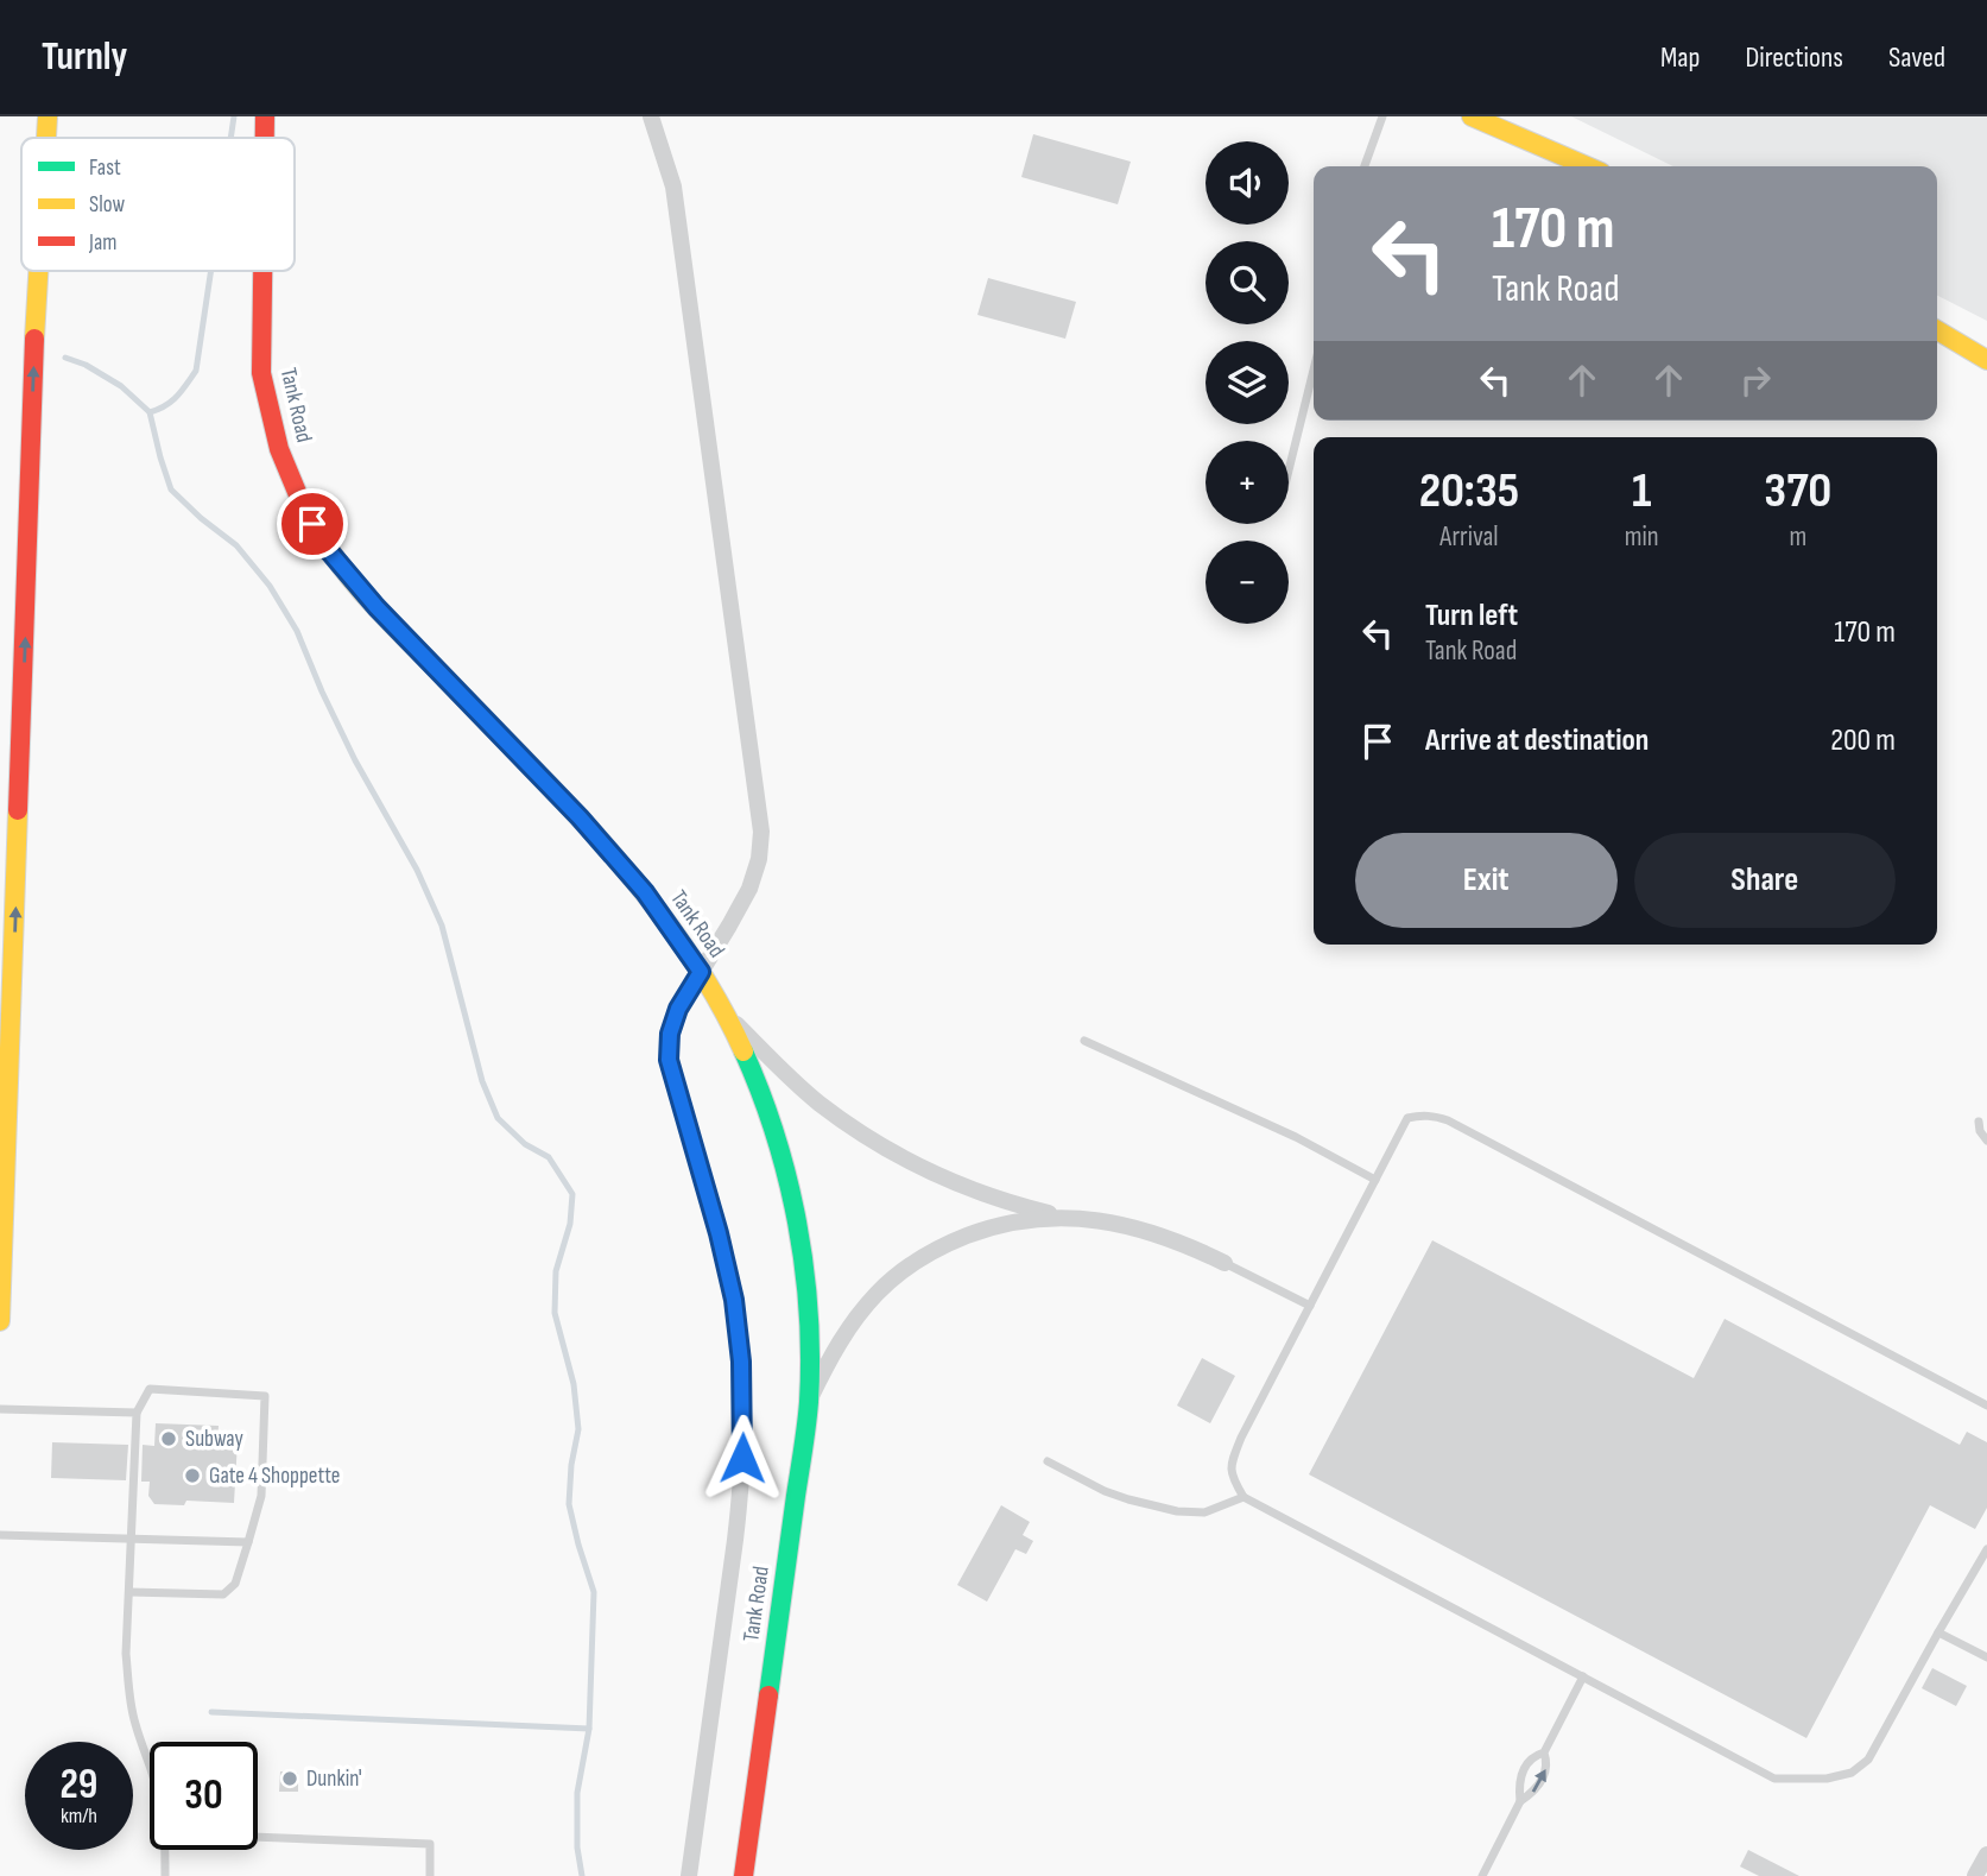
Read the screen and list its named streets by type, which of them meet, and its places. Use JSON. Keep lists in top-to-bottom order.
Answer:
{
  "streets": {
    "street": ["Tank Road"]
  },
  "places": ["Subway", "Gate 4 Shoppette", "Dunkin'"],
  "legend": ["Fast", "Slow", "Jam"],
  "page": {
    "header": "Turnly",
    "nav": ["Map", "Directions", "Saved"],
    "map_buttons": ["+", "−"],
    "turn": ["170 m", "Tank Road"],
    "eta": [
      "20:35",
      "Arrival",
      "1",
      "min",
      "370",
      "m"
    ],
    "list": [
      {
        "name": "Turn left",
        "note": "Tank Road",
        "value": "170 m"
      },
      {
        "name": "Arrive at destination",
        "value": "200 m"
      }
    ],
    "buttons": ["Exit", "Share"],
    "speed": "29 km/h",
    "limit": "30"
  }
}
